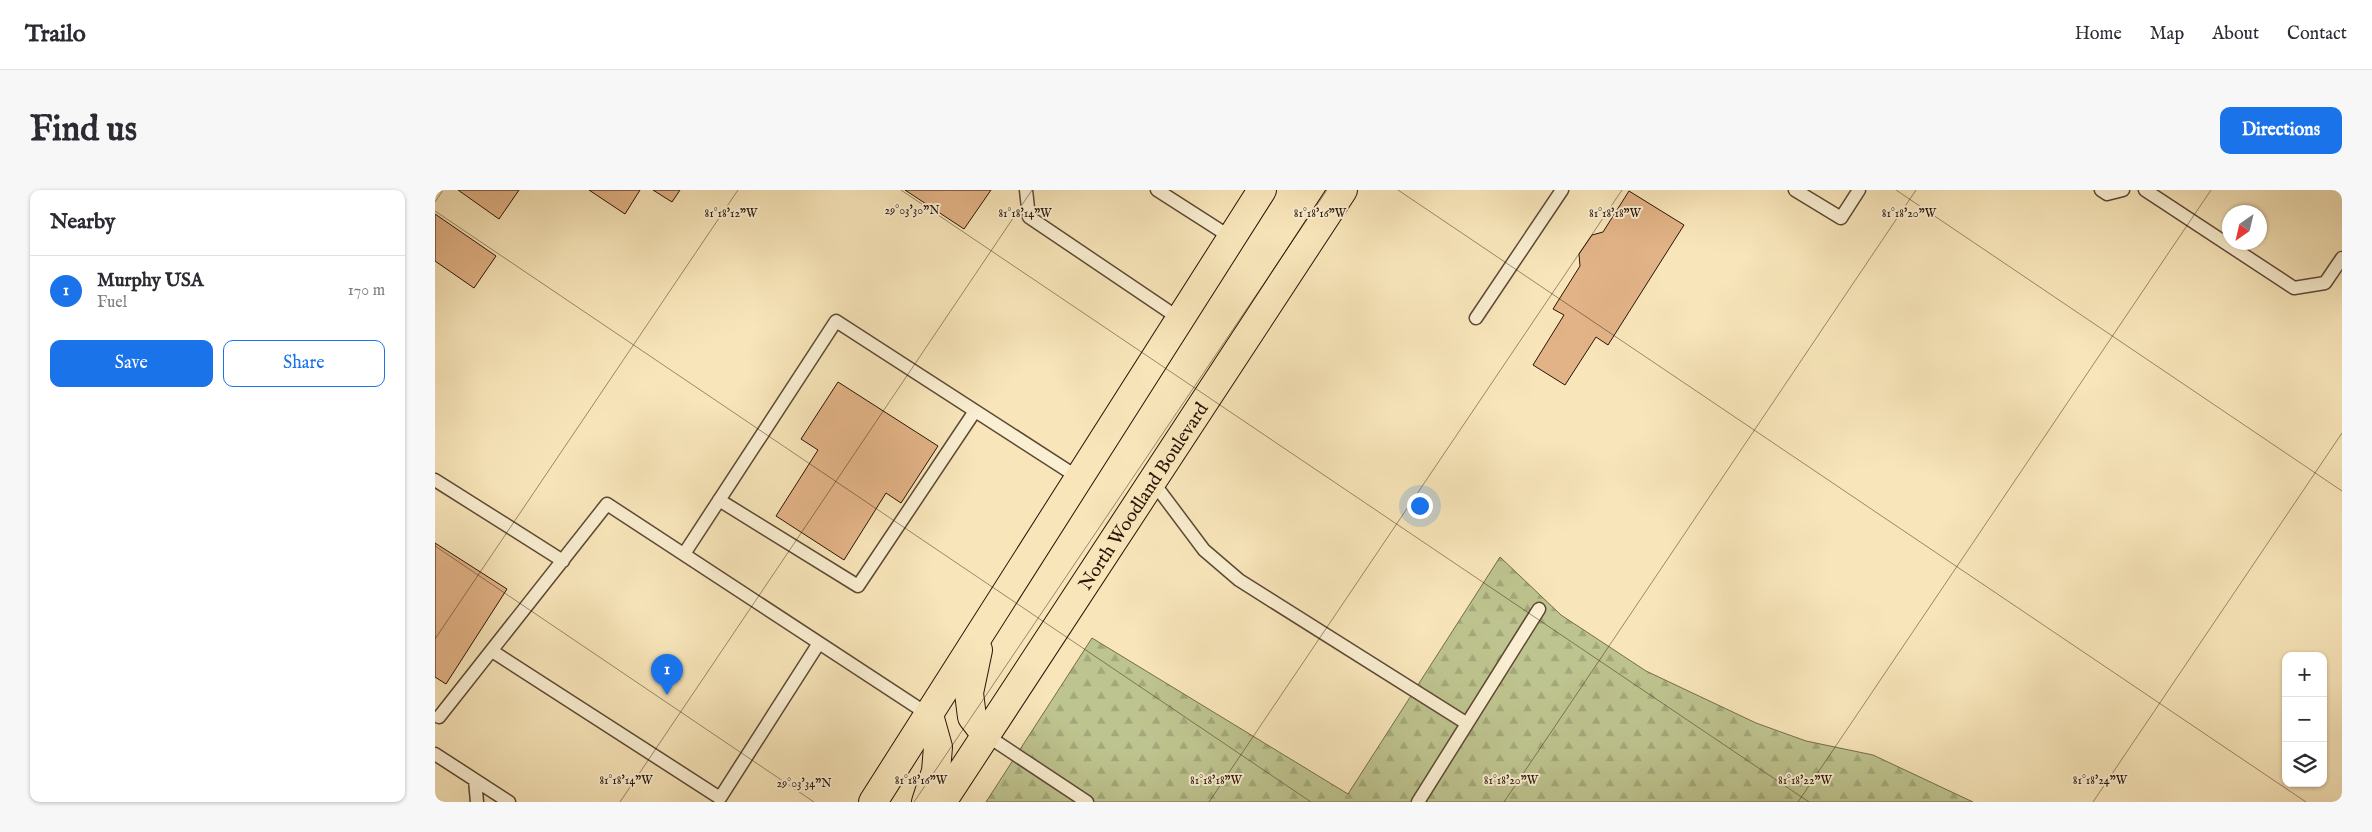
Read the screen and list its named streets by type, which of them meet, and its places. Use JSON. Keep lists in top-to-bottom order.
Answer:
{
  "streets": {
    "main road": ["North Woodland Boulevard"]
  },
  "north": "bottom left",
  "page": {
    "header": "Trailo",
    "nav": [
      "Home",
      "Map",
      "About",
      "Contact"
    ],
    "buttons": [
      "Directions",
      ["Save", "Share"]
    ],
    "title": "Find us",
    "heading": "Nearby",
    "list": [
      {
        "mark": "1",
        "name": "Murphy USA",
        "note": "Fuel",
        "value": "170 m"
      }
    ],
    "map_buttons": ["+", "−"],
    "pins": "1"
  },
  "coordinates": [
    "29°03'30\"N",
    "81°18'12\"W",
    "81°18'14\"W",
    "81°18'16\"W",
    "81°18'18\"W",
    "81°18'20\"W",
    "81°18'22\"W",
    "81°18'24\"W",
    "29°03'34\"N"
  ]
}
